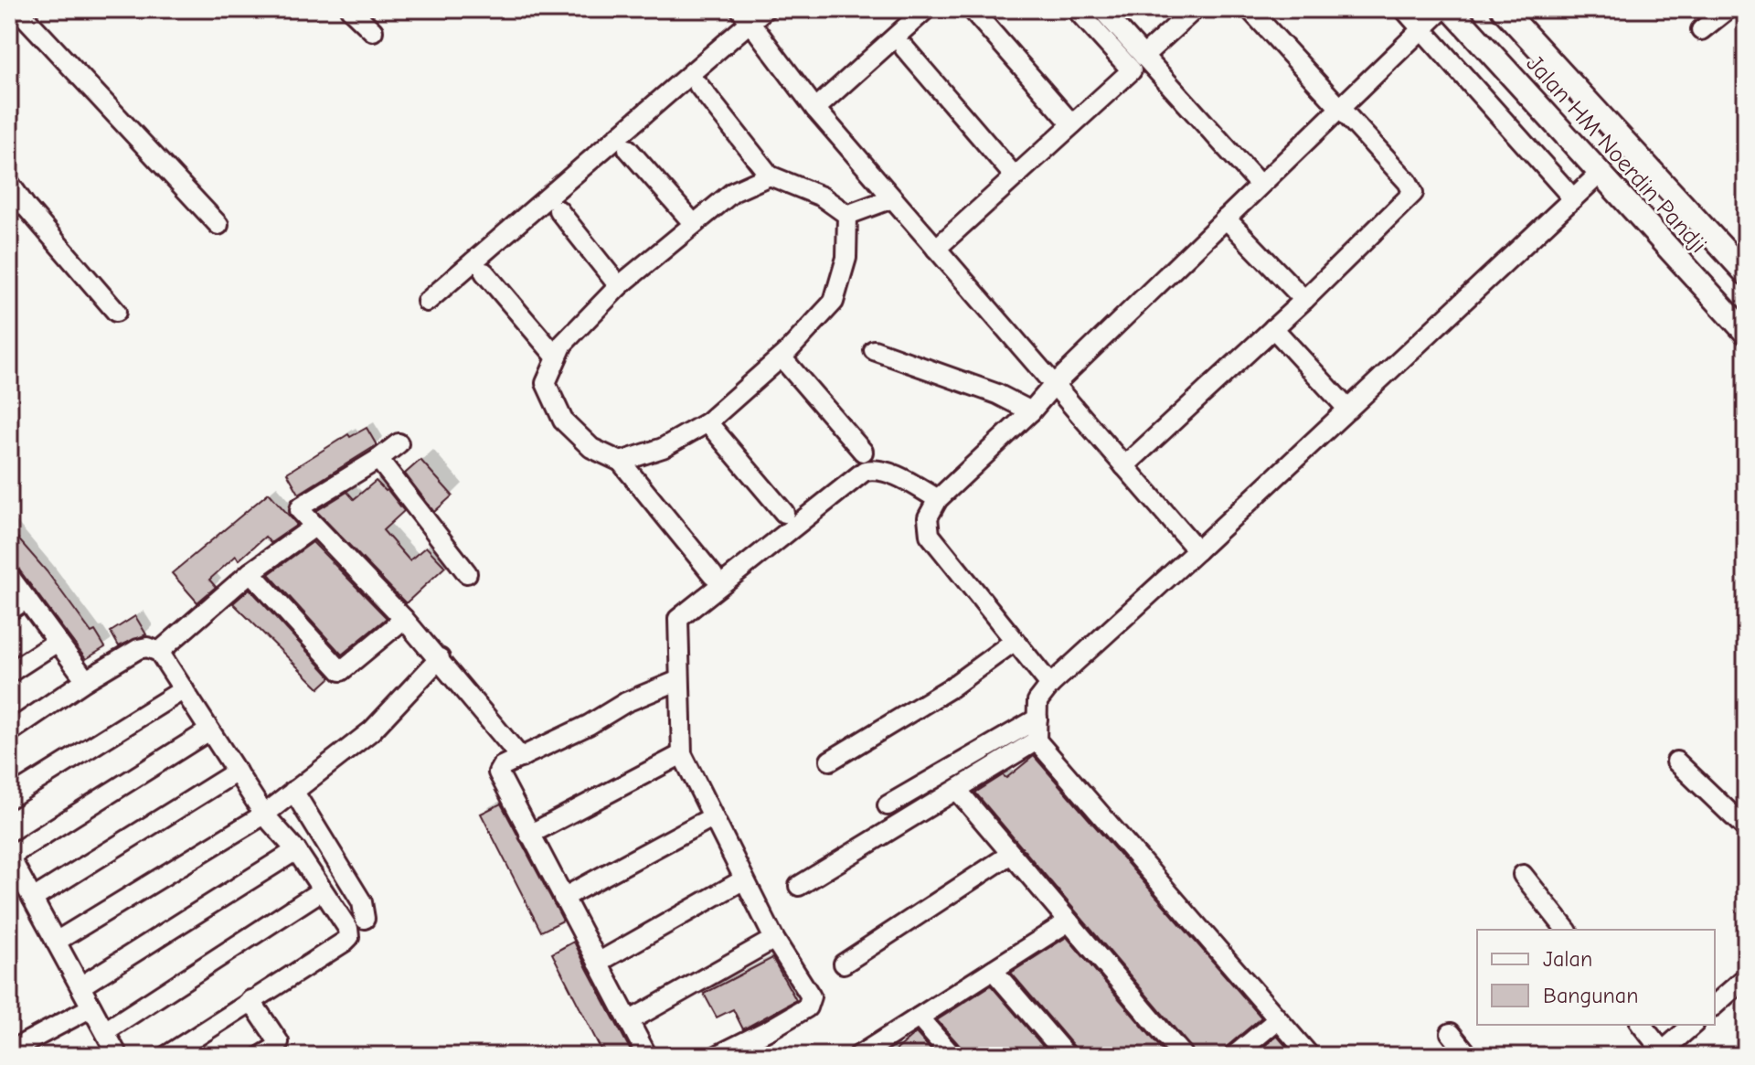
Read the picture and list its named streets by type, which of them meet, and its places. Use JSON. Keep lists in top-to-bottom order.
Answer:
{
  "streets": {
    "main road": ["Jalan HM Noerdin Pandji"]
  },
  "legend": ["Jalan", "Bangunan"]
}
